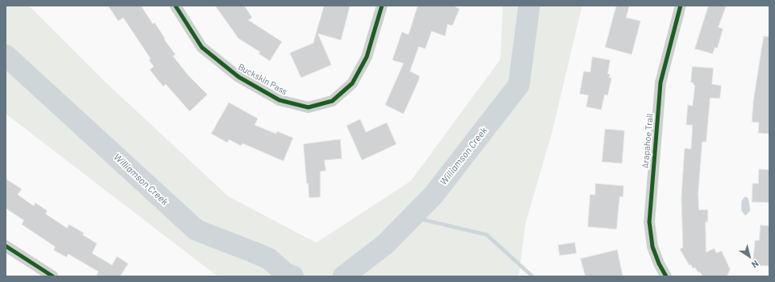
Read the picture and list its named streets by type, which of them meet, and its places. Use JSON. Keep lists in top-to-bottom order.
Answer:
{
  "streets": {
    "street": ["Buckskin Pass", "Arapahoe Trail"]
  },
  "water": ["Williamson Creek"],
  "north": "bottom right"
}
